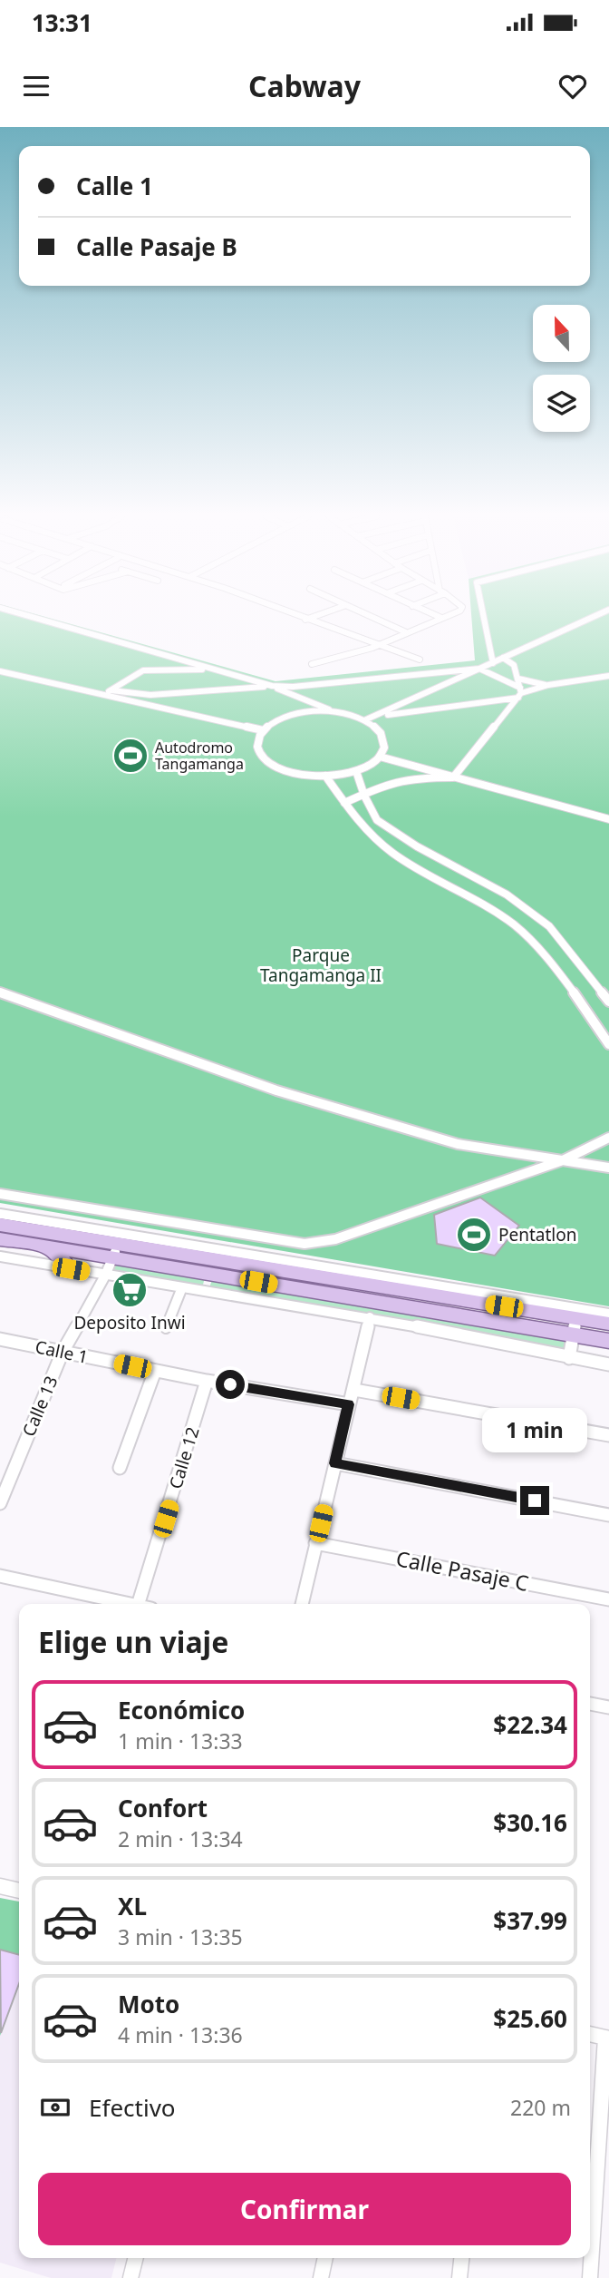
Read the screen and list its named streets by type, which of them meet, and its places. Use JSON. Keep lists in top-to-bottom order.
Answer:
{
  "streets": {
    "street": [
      "Calle 1",
      "Calle 13",
      "Calle 12",
      "Calle Pasaje C"
    ]
  },
  "crossings": [
    ["Calle 1", "Calle 13"],
    ["Calle 1", "Calle 12"]
  ],
  "parks": ["Parque Tangamanga II"],
  "places": {
    "sports": ["Autodromo Tangamanga", "Pentatlon"],
    "supermarket": ["Deposito Inwi"]
  },
  "north": "top",
  "page": {
    "status": "13:31",
    "header": "Cabway",
    "banner": ["Calle 1", "Calle Pasaje B"],
    "bubble": "1 min",
    "heading": "Elige un viaje",
    "list": [
      {
        "name": "Económico",
        "note": "1 min · 13:33",
        "value": "$22.34"
      },
      {
        "name": "Confort",
        "note": "2 min · 13:34",
        "value": "$30.16"
      },
      {
        "name": "XL",
        "note": "3 min · 13:35",
        "value": "$37.99"
      },
      {
        "name": "Moto",
        "note": "4 min · 13:36",
        "value": "$25.60"
      }
    ],
    "pay": ["Efectivo", "220 m"],
    "buttons": "Confirmar"
  }
}
